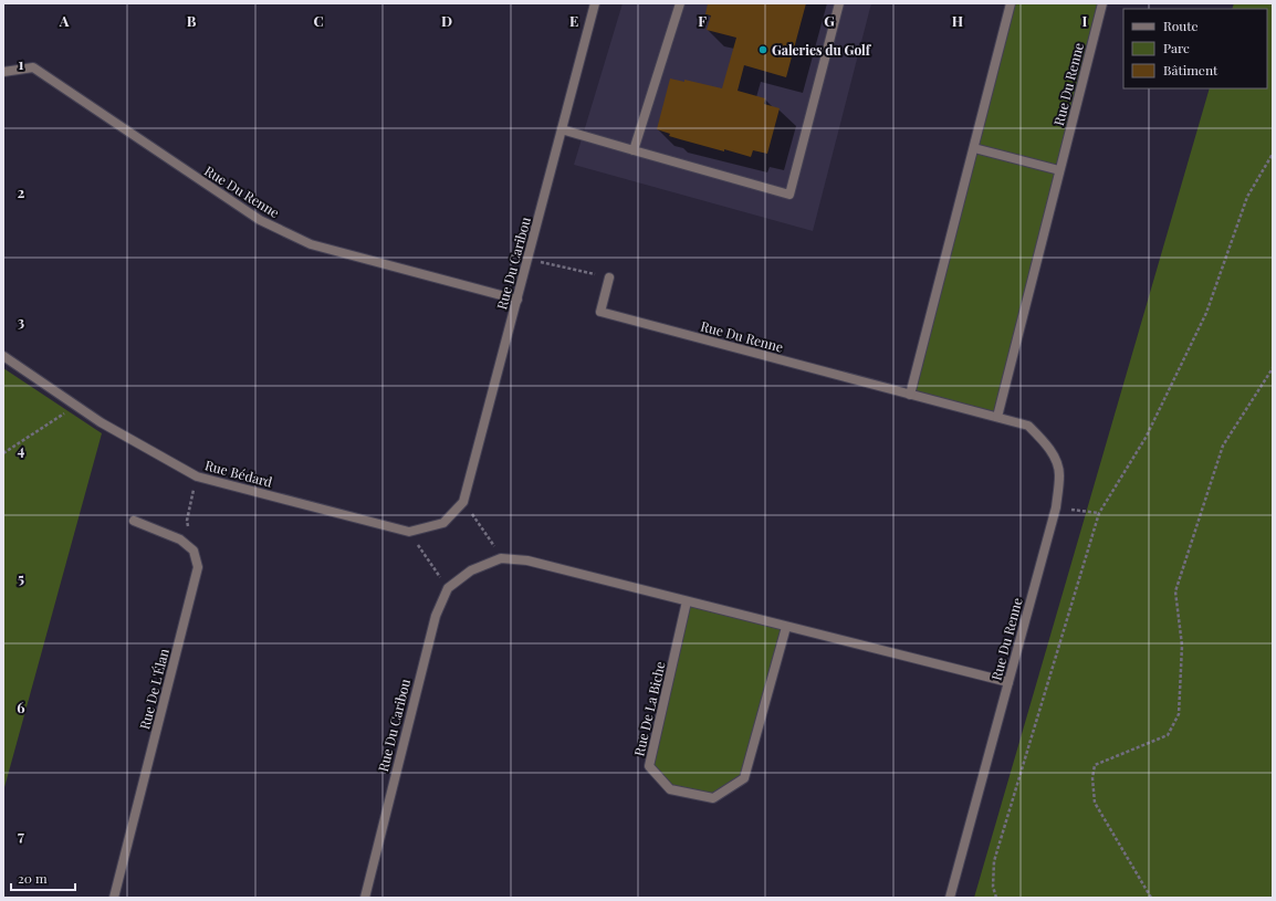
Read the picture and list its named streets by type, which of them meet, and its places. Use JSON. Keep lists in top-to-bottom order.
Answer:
{
  "streets": {
    "street": [
      "Rue Du Renne",
      "Rue Du Caribou",
      "Rue Bédard",
      "Rue De L'Élan",
      "Rue De La Biche"
    ]
  },
  "crossings": [
    ["Rue Du Renne", "Rue Du Caribou"],
    ["Rue Du Caribou", "Rue Bédard"]
  ],
  "places": ["Galeries du Golf"],
  "legend": ["Route", "Parc", "Bâtiment"],
  "scale_bar": "20 m",
  "grid": {
    "columns": [
      "A",
      "B",
      "C",
      "D",
      "E",
      "F",
      "G",
      "H",
      "I"
    ],
    "rows": [
      "1",
      "2",
      "3",
      "4",
      "5",
      "6",
      "7"
    ]
  }
}
